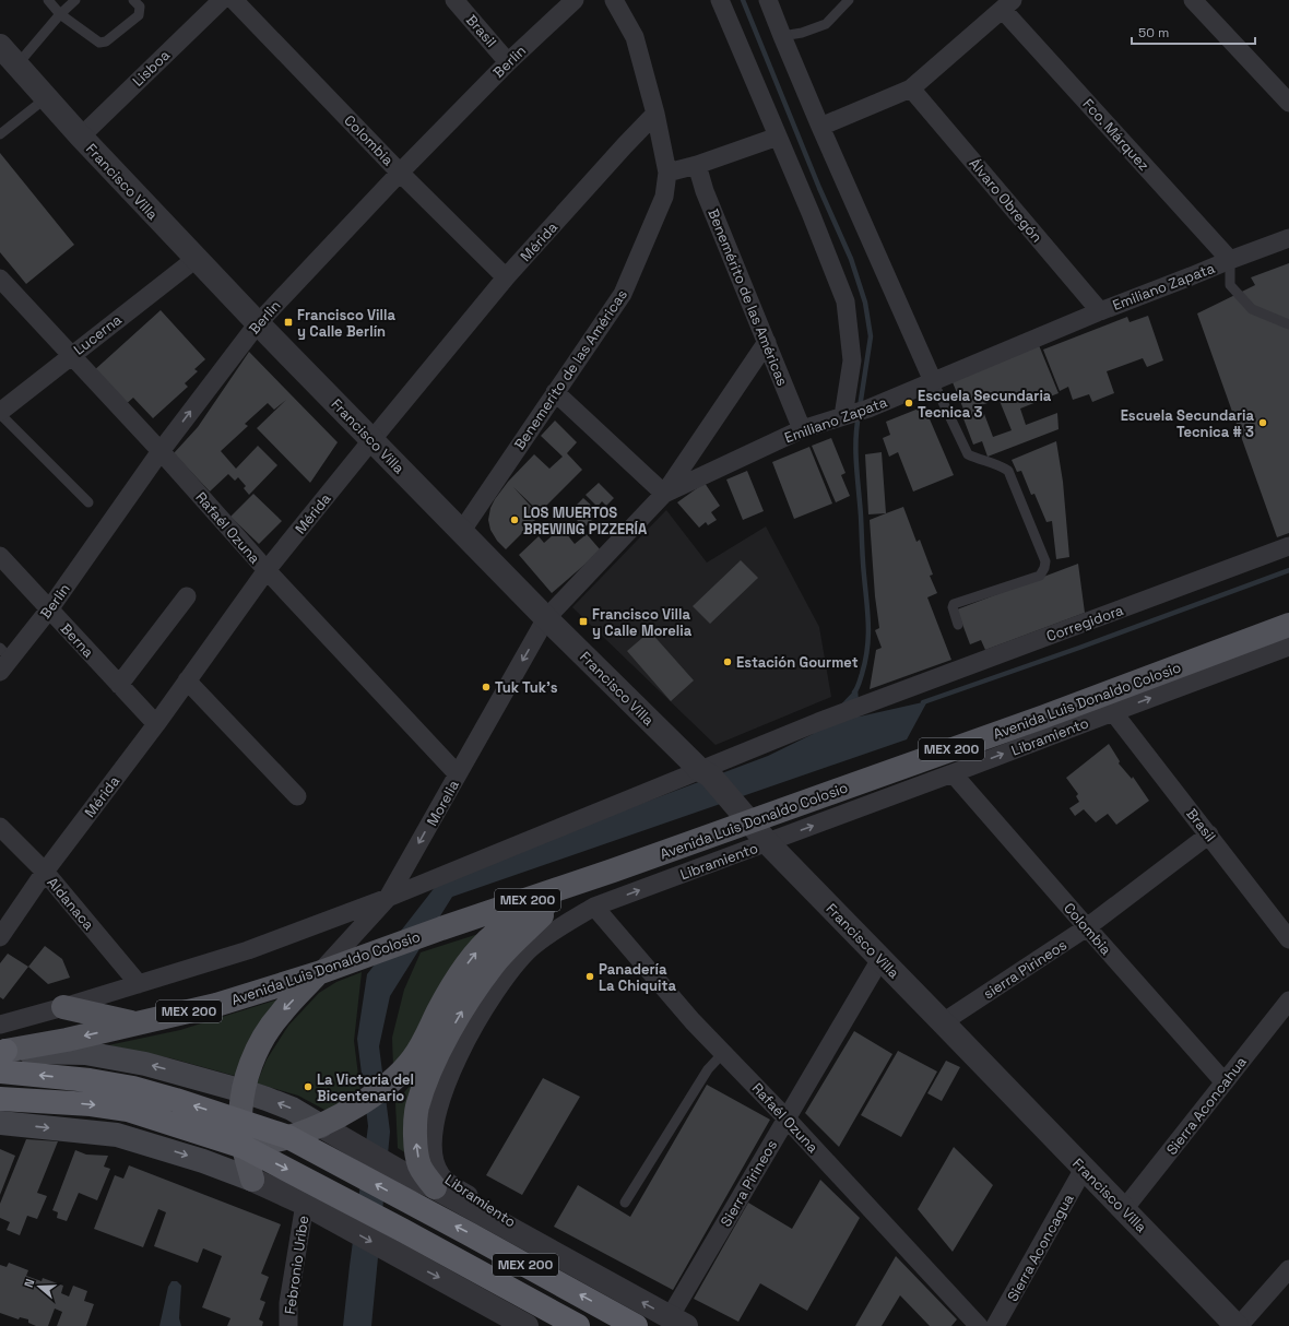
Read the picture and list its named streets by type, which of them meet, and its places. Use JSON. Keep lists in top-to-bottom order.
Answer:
{
  "streets": {
    "highway": ["MEX 200"],
    "main road": ["Avenida Luis Donaldo Colosio"],
    "street": [
      "Brasil",
      "Berlin",
      "Lisboa",
      "Fco. Márquez",
      "Colombia",
      "Francisco Villa",
      "Álvaro Obregón",
      "Mérida",
      "Emiliano Zapata",
      "Benemérito de las Américas",
      "Lucerna",
      "Benemerito de las Américas",
      "Rafaél Ozuna",
      "Corregidora",
      "Berna",
      "Libramiento",
      "Morelia",
      "Aldanaca",
      "sierra Pirineos",
      "Sierra Aconcahua",
      "Sierra Pirineos",
      "Sierra Aconcagua",
      "Febronio Uribe"
    ]
  },
  "crossings": [
    ["Brasil", "Berlin"],
    ["Brasil", "Libramiento"],
    ["Brasil", "sierra Pirineos"],
    ["Berlin", "Colombia"],
    ["Berlin", "Francisco Villa"],
    ["Berlin", "Rafaél Ozuna"],
    ["Berlin", "Berna"],
    ["Lisboa", "Francisco Villa"],
    ["Fco. Márquez", "Emiliano Zapata"],
    ["Colombia", "Mérida"],
    ["Colombia", "Libramiento"],
    ["Colombia", "sierra Pirineos"],
    ["Colombia", "Sierra Aconcahua"],
    ["Francisco Villa", "Mérida"],
    ["Francisco Villa", "Emiliano Zapata"],
    ["Francisco Villa", "Lucerna"],
    ["Francisco Villa", "Benemerito de las Américas"],
    ["Francisco Villa", "Corregidora"],
    ["Francisco Villa", "Avenida Luis Donaldo Colosio"],
    ["Francisco Villa", "Libramiento"],
    ["Francisco Villa", "Morelia"],
    ["Francisco Villa", "sierra Pirineos"],
    ["Francisco Villa", "Sierra Aconcahua"],
    ["Francisco Villa", "Sierra Pirineos"],
    ["Francisco Villa", "Sierra Aconcagua"],
    ["Álvaro Obregón", "Emiliano Zapata"],
    ["Mérida", "Rafaél Ozuna"],
    ["Mérida", "Berna"],
    ["Mérida", "Aldanaca"],
    ["Emiliano Zapata", "Benemérito de las Américas"],
    ["Emiliano Zapata", "Morelia"],
    ["Lucerna", "Rafaél Ozuna"],
    ["Rafaél Ozuna", "Libramiento"],
    ["Rafaél Ozuna", "Morelia"],
    ["Rafaél Ozuna", "Sierra Pirineos"],
    ["Corregidora", "Morelia"],
    ["Corregidora", "Aldanaca"],
    ["Avenida Luis Donaldo Colosio", "Libramiento"],
    ["Avenida Luis Donaldo Colosio", "MEX 200"],
    ["Avenida Luis Donaldo Colosio", "Morelia"]
  ],
  "one_way": ["Libramiento", "Morelia"],
  "places": {
    "transit": ["Francisco Villa y Calle Berlín", "Francisco Villa y Calle Morelia"],
    "other": [
      "Escuela Secundaria Tecnica 3",
      "Escuela Secundaria Tecnica # 3",
      "LOS MUERTOS BREWING PIZZERÍA",
      "Estación Gourmet",
      "Tuk Tuk's",
      "Panadería La Chiquita",
      "La Victoria del Bicentenario"
    ]
  },
  "scale_bar": "50 m",
  "north": "left"
}
